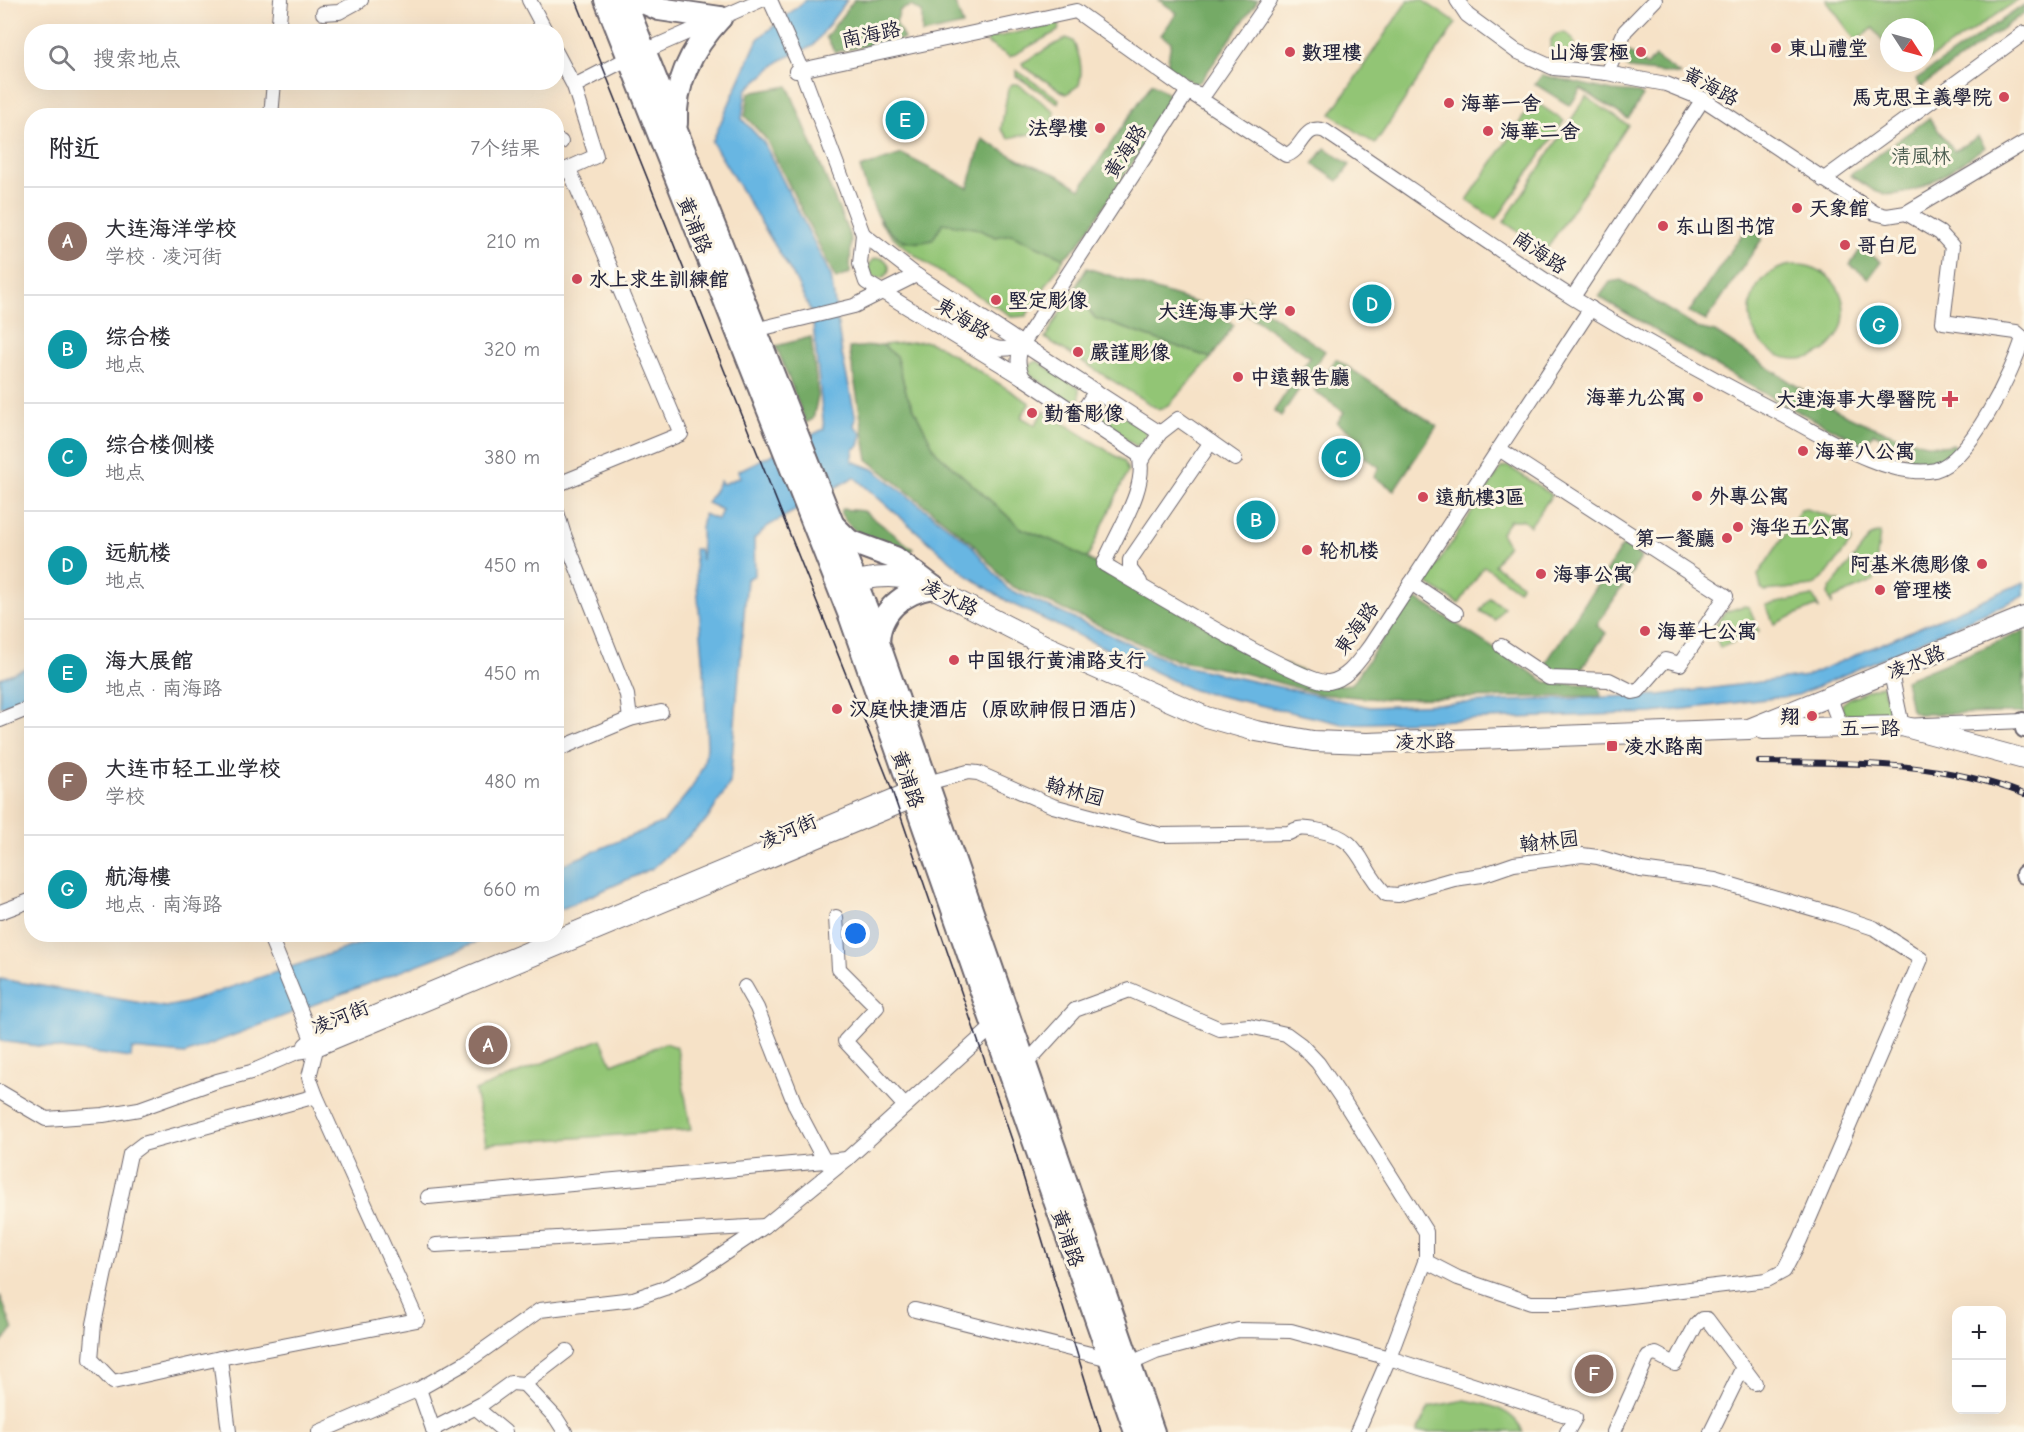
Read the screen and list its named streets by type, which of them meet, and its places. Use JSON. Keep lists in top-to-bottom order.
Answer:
{
  "streets": {
    "highway": ["黄浦路"],
    "main road": ["凌水路", "五一路"],
    "street": [
      "南海路",
      "黃海路",
      "東海路",
      "翰林园",
      "凌河街"
    ]
  },
  "crossings": [
    ["南海路", "黃海路"],
    ["南海路", "東海路"],
    ["黃海路", "東海路"],
    ["黄浦路", "凌水路"],
    ["黄浦路", "翰林园"],
    ["黄浦路", "凌河街"],
    ["凌水路", "五一路"],
    ["翰林园", "凌河街"]
  ],
  "parks": ["清風林"],
  "places": {
    "other": [
      "東山禮堂",
      "數理樓",
      "山海雲極",
      "馬克思主義學院",
      "海華一舍",
      "法學樓",
      "海華二舍",
      "天象館",
      "东山图书馆",
      "哥白尼",
      "水上求生訓練館",
      "堅定彫像",
      "大连海事大学",
      "嚴謹彫像",
      "中遠報告廳",
      "海華九公寓",
      "勤奮彫像",
      "海華八公寓",
      "外專公寓",
      "遠航樓3區",
      "海华五公寓",
      "第一餐廳",
      "轮机楼",
      "阿基米德彫像",
      "海事公寓",
      "管理楼",
      "海華七公寓",
      "中国银行黄浦路支行",
      "汉庭快捷酒店（原欧神假日酒店）",
      "翔"
    ],
    "health": ["大連海事大學醫院"],
    "transit": ["凌水路南"]
  },
  "north": "bottom right",
  "page": {
    "search": "搜索地点",
    "pins": [
      "E",
      "D",
      "G",
      "C",
      "B",
      "A",
      "F"
    ],
    "heading": ["附近", "7个结果"],
    "list": [
      {
        "mark": "A",
        "name": "大连海洋学校",
        "note": "学校 · 凌河街",
        "value": "210 m"
      },
      {
        "mark": "B",
        "name": "综合楼",
        "note": "地点",
        "value": "320 m"
      },
      {
        "mark": "C",
        "name": "综合楼侧楼",
        "note": "地点",
        "value": "380 m"
      },
      {
        "mark": "D",
        "name": "远航楼",
        "note": "地点",
        "value": "450 m"
      },
      {
        "mark": "E",
        "name": "海大展館",
        "note": "地点 · 南海路",
        "value": "450 m"
      },
      {
        "mark": "F",
        "name": "大连市轻工业学校",
        "note": "学校",
        "value": "480 m"
      },
      {
        "mark": "G",
        "name": "航海樓",
        "note": "地点 · 南海路",
        "value": "660 m"
      }
    ],
    "map_buttons": ["+", "−"]
  }
}
